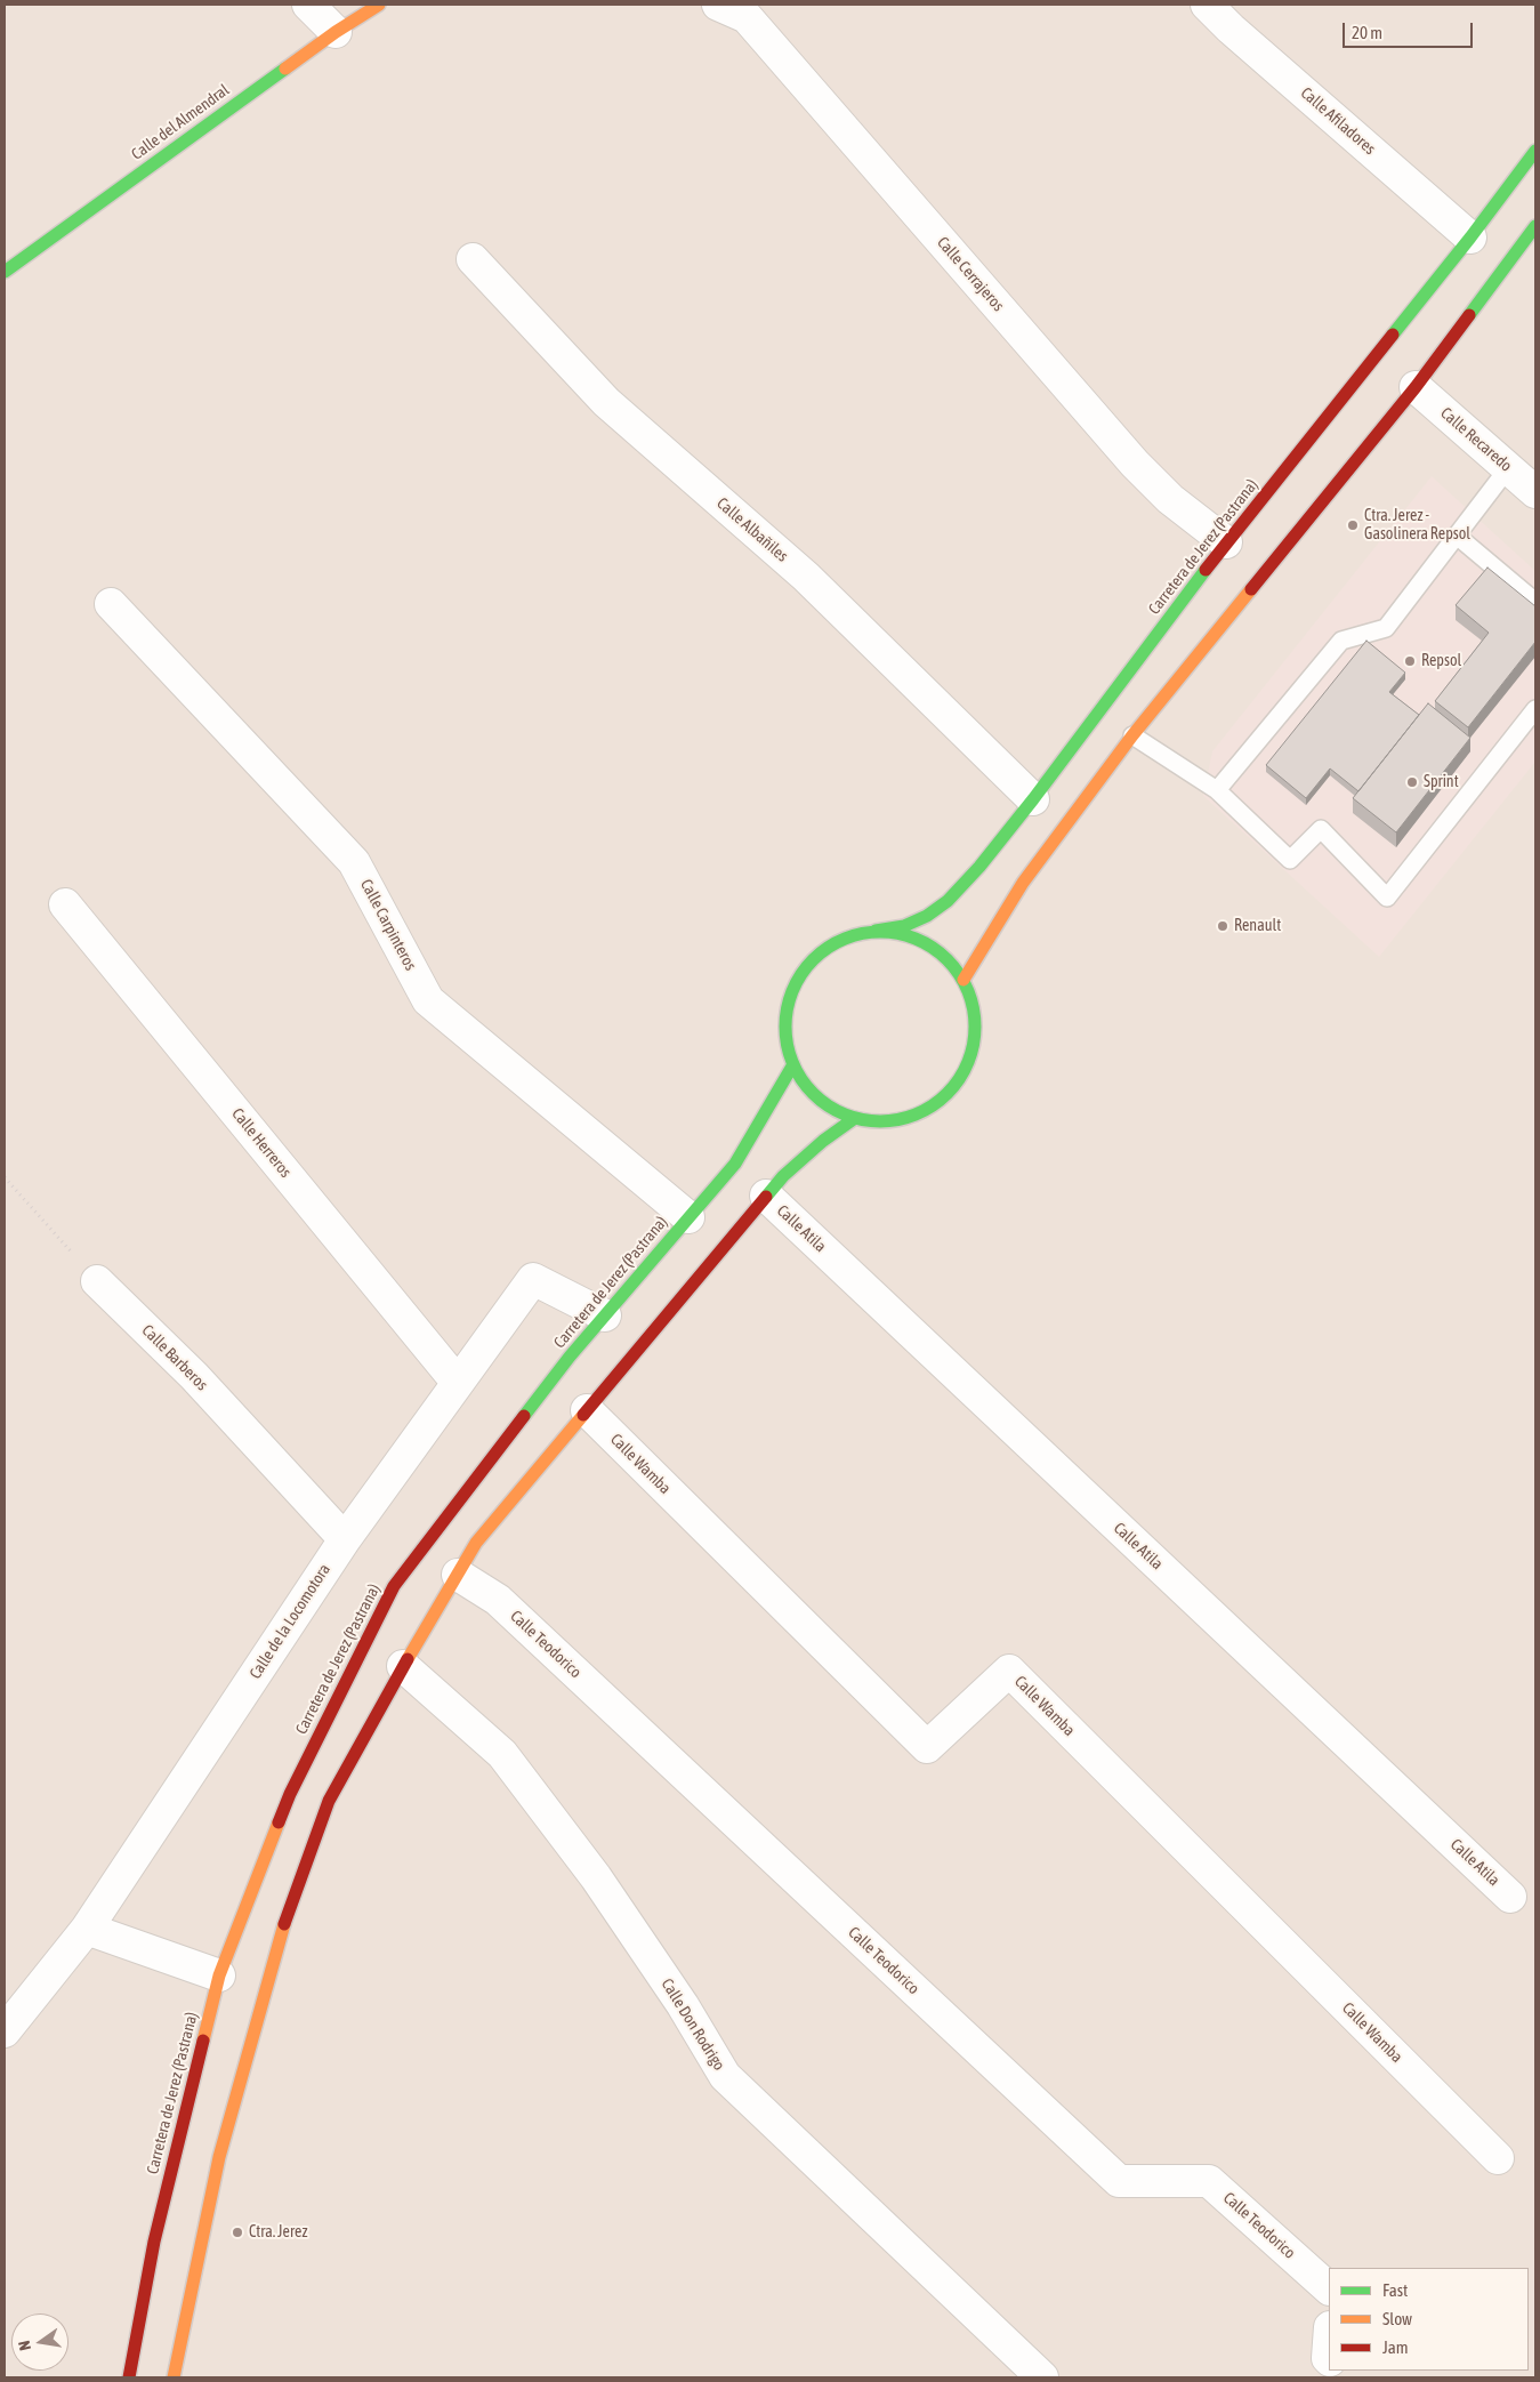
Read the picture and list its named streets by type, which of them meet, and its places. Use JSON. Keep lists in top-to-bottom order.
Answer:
{
  "streets": {
    "main road": ["Calle del Almendral", "Carretera de Jerez (Pastrana)"],
    "street": [
      "Calle Afiladores",
      "Calle Cerrajeros",
      "Calle Recaredo",
      "Calle Albañiles",
      "Calle Carpinteros",
      "Calle Herreros",
      "Calle Atila",
      "Calle Barberos",
      "Calle Wamba",
      "Calle de la Locomotora",
      "Calle Teodorico",
      "Calle Don Rodrigo"
    ]
  },
  "crossings": [
    ["Calle Afiladores", "Carretera de Jerez (Pastrana)"],
    ["Calle Cerrajeros", "Carretera de Jerez (Pastrana)"],
    ["Calle Albañiles", "Carretera de Jerez (Pastrana)"],
    ["Carretera de Jerez (Pastrana)", "Calle Carpinteros"],
    ["Carretera de Jerez (Pastrana)", "Calle de la Locomotora"],
    ["Calle Herreros", "Calle de la Locomotora"],
    ["Calle Barberos", "Calle de la Locomotora"]
  ],
  "places": [
    "Ctra. Jerez - Gasolinera Repsol",
    "Repsol",
    "Sprint",
    "Renault",
    "Ctra. Jerez"
  ],
  "legend": ["Fast", "Slow", "Jam"],
  "scale_bar": "20 m",
  "north": "left"
}
